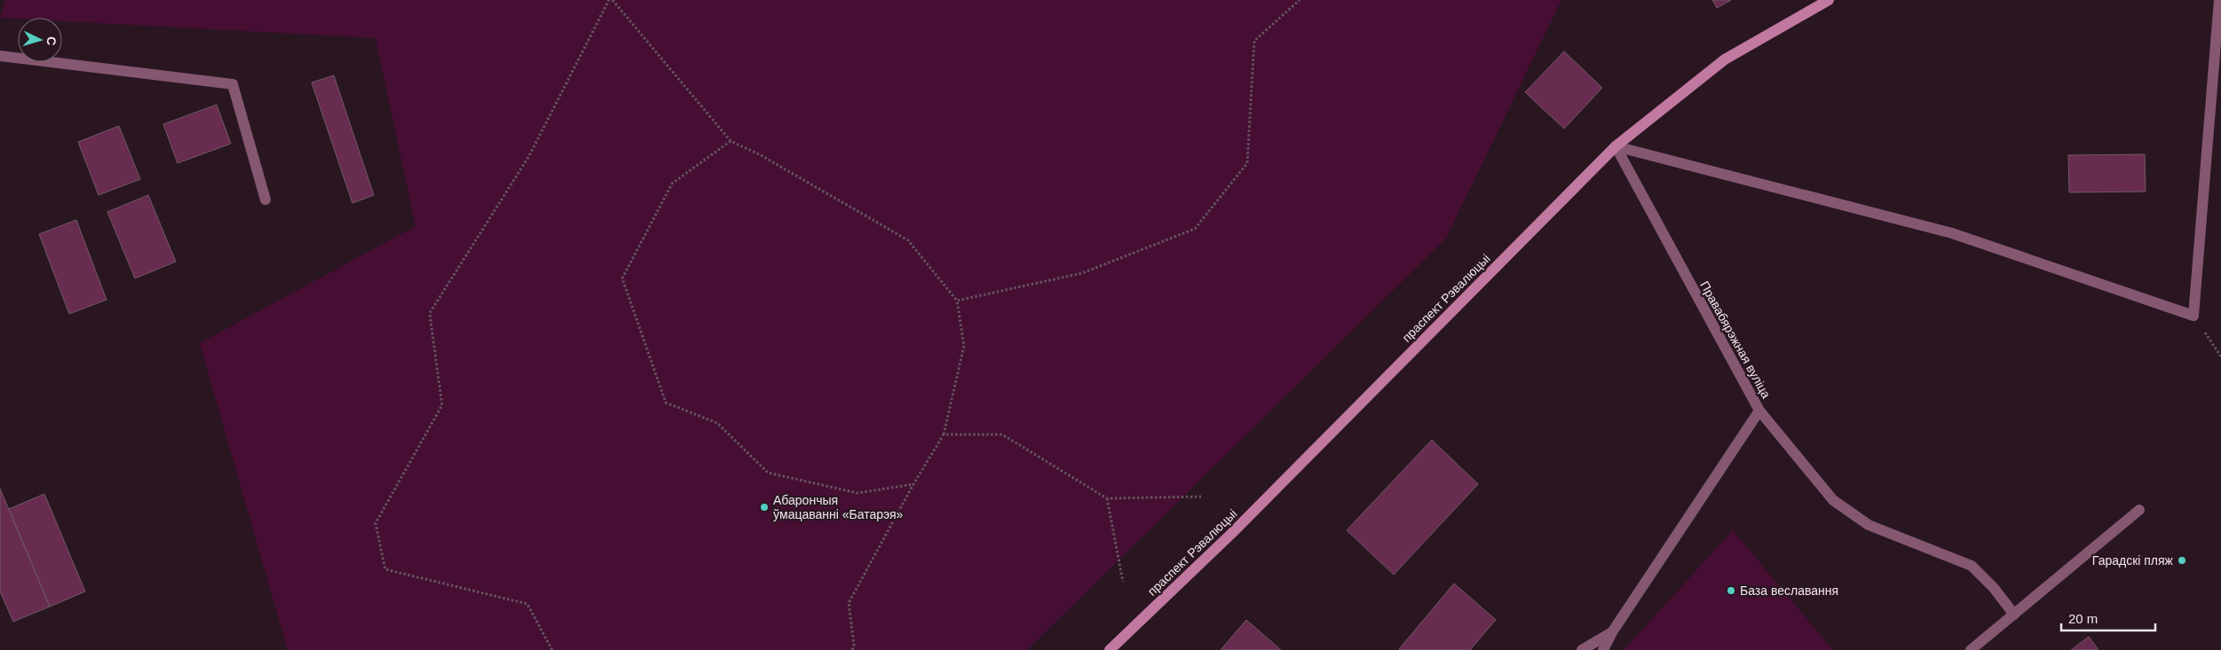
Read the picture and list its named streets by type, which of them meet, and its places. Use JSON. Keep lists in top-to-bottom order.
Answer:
{
  "streets": {
    "main road": ["праспект Рэвалюцыі"],
    "street": ["Правабярэжная вуліца"]
  },
  "crossings": [
    ["праспект Рэвалюцыі", "Правабярэжная вуліца"]
  ],
  "places": ["Абарончыя ўмацаванні «Батарэя»", "Гарадскі пляж", "База веславання"],
  "scale_bar": "20 m",
  "north": "right"
}
